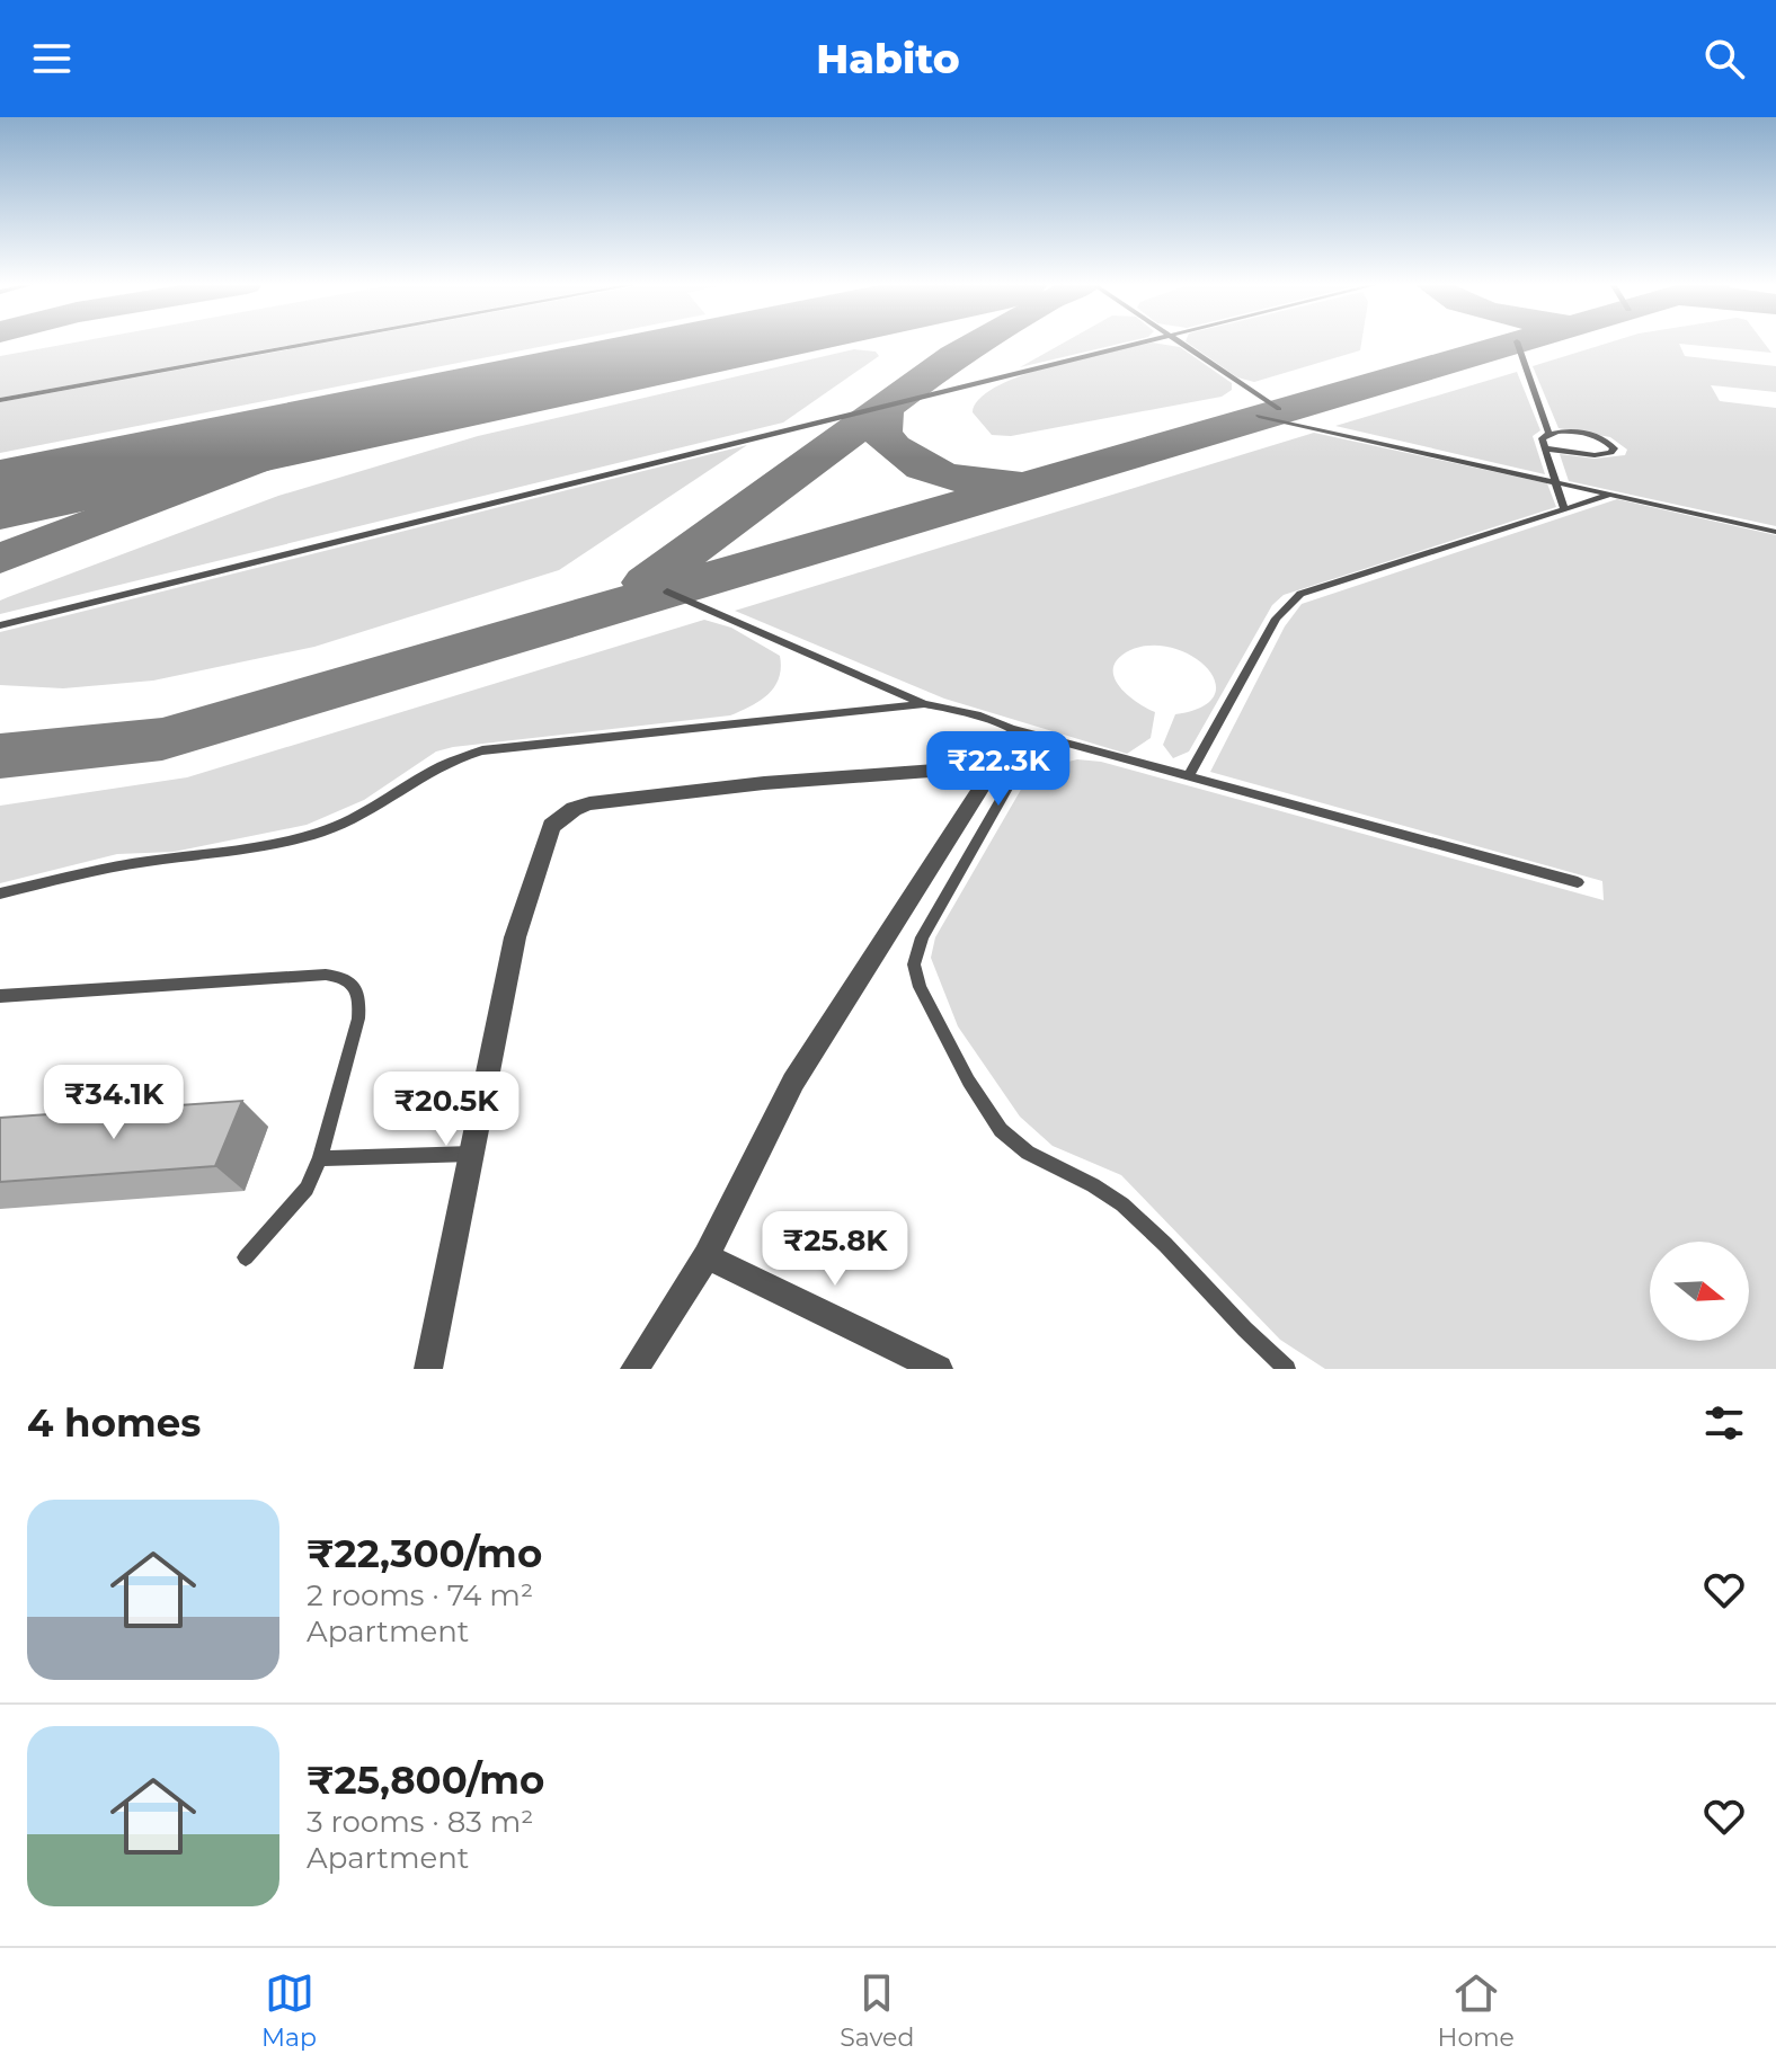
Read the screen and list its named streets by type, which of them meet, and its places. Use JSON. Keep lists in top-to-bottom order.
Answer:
{
  "north": "right",
  "page": {
    "header": "Habito",
    "price": [
      "₹22.3K",
      "₹34.1K",
      "₹20.5K",
      "₹25.8K"
    ],
    "heading": "4 homes",
    "list": [
      {
        "name": "₹22,300/mo",
        "note": "2 rooms · 74 m² · Apartment"
      },
      {
        "name": "₹25,800/mo",
        "note": "3 rooms · 83 m² · Apartment"
      }
    ],
    "tabs": ["Map", "Saved", "Home"]
  }
}
